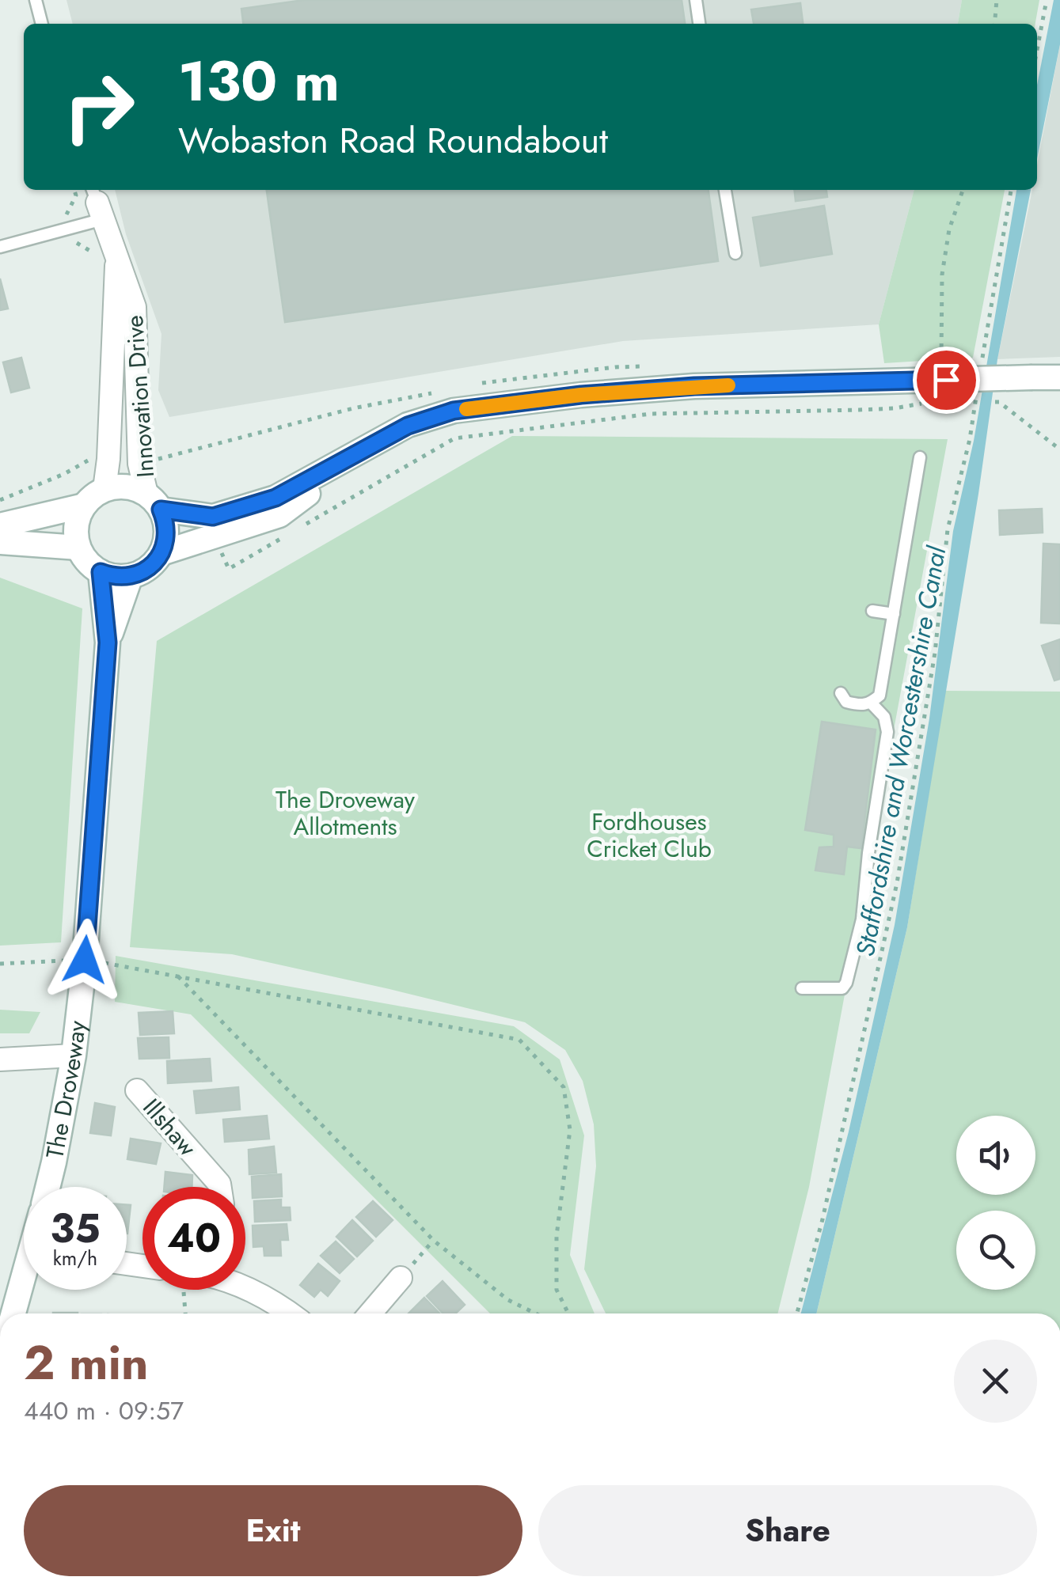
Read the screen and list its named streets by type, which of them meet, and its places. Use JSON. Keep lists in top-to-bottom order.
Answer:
{
  "streets": {
    "street": ["Innovation Drive", "The Droveway", "Illshaw"]
  },
  "crossings": [
    ["Innovation Drive", "The Droveway"]
  ],
  "water": ["Staffordshire and Worcestershire Canal"],
  "parks": ["The Droveway Allotments", "Fordhouses Cricket Club"],
  "page": {
    "turn": ["130 m", "Wobaston Road Roundabout"],
    "speed": "35 km/h",
    "limit": "40",
    "heading": ["2 min", "440 m · 09:57"],
    "buttons": ["Exit", "Share"]
  }
}
